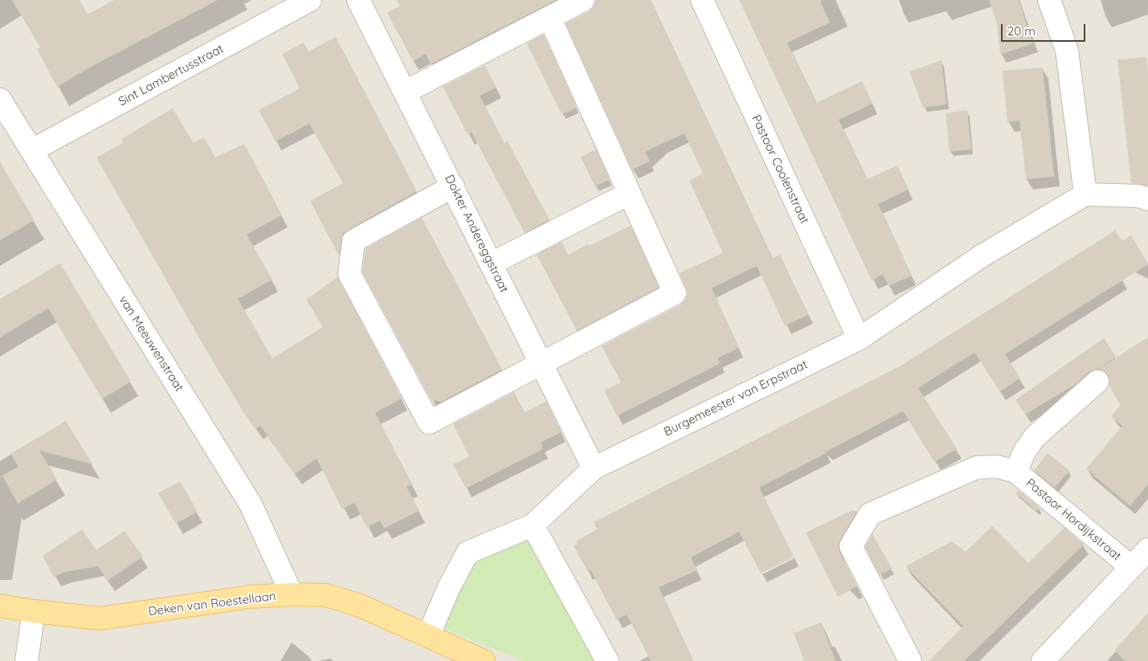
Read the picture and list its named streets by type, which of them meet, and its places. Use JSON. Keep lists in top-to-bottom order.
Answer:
{
  "streets": {
    "main road": ["Deken van Roestellaan"],
    "street": [
      "Sint Lambertusstraat",
      "Pastoor Coolenstraat",
      "Dokter Andereggstraat",
      "van Meeuwenstraat",
      "Burgemeester van Erpstraat",
      "Pastoor Hordijkstraat"
    ]
  },
  "crossings": [
    ["Sint Lambertusstraat", "van Meeuwenstraat"],
    ["Pastoor Coolenstraat", "Burgemeester van Erpstraat"],
    ["Dokter Andereggstraat", "Burgemeester van Erpstraat"],
    ["van Meeuwenstraat", "Deken van Roestellaan"],
    ["Burgemeester van Erpstraat", "Deken van Roestellaan"]
  ],
  "scale_bar": "20 m"
}
